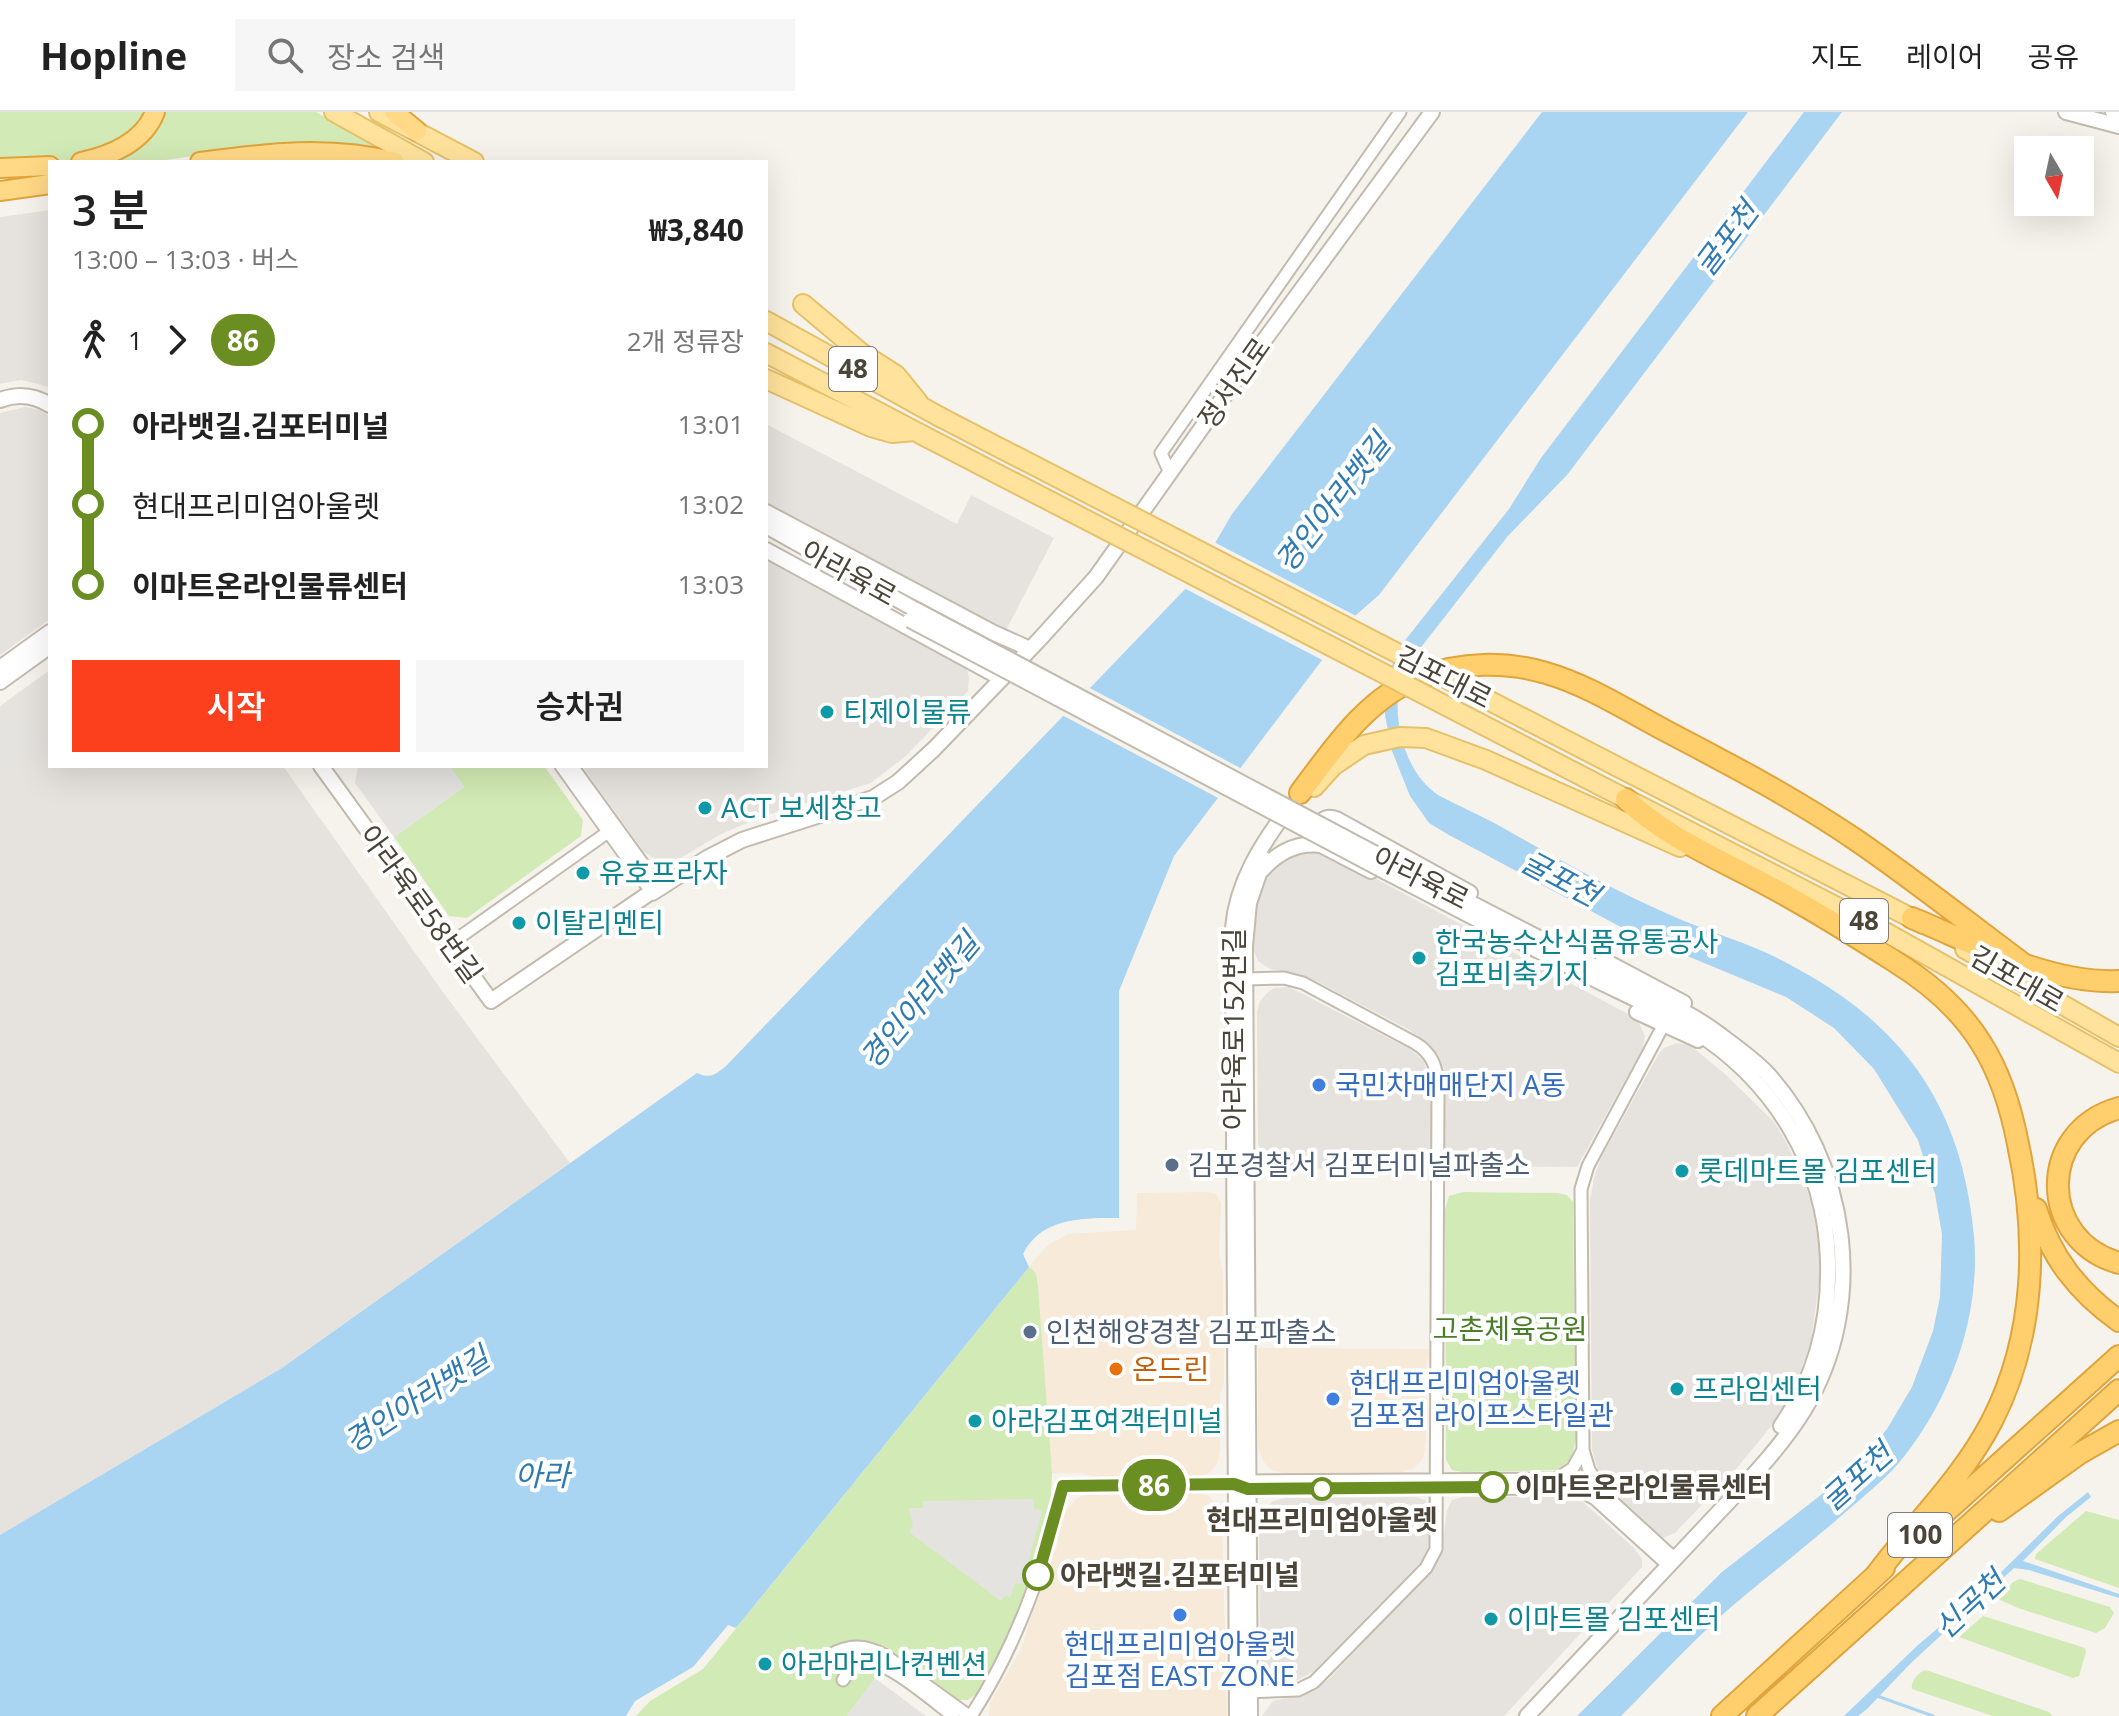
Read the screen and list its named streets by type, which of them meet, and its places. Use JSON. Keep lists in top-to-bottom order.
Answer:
{
  "streets": {
    "highway": ["100"],
    "main road": ["48", "김포대로"],
    "street": [
      "정서진로",
      "아라육로",
      "아라육로58번길",
      "아라육로152번길"
    ]
  },
  "crossings": [
    ["정서진로", "아라육로58번길"]
  ],
  "water": [
    "굴포천",
    "경인아라뱃길",
    "아라",
    "신곡천"
  ],
  "parks": ["고촌체육공원"],
  "places": [
    "티제이물류",
    "ACT 보세창고",
    "유호프라자",
    "이탈리멘티",
    "한국농수산식품유통공사 김포비축기지",
    "국민차매매단지 A동",
    "김포경찰서 김포터미널파출소",
    "롯데마트몰 김포센터",
    "인천해양경찰 김포파출소",
    "온드린",
    "프라임센터",
    "현대프리미엄아울렛 김포점 라이프스타일관",
    "아라김포여객터미널",
    "이마트온라인물류센터",
    "현대프리미엄아울렛",
    "아라뱃길.김포터미널",
    "현대프리미엄아울렛 김포점 EAST ZONE",
    "이마트몰 김포센터",
    "아라마리나컨벤션"
  ],
  "lines": ["bus line 86"],
  "north": "bottom",
  "page": {
    "header": "Hopline",
    "search": "장소 검색",
    "nav": ["지도", "레이어", "공유"],
    "on_map": "86",
    "heading": ["3 분", "13:00 – 13:03 · 버스", "₩3,840"],
    "legs": ["1", "86", "2개 정류장"],
    "list": [
      {
        "name": "아라뱃길.김포터미널",
        "value": "13:01"
      },
      {
        "name": "현대프리미엄아울렛",
        "value": "13:02"
      },
      {
        "name": "이마트온라인물류센터",
        "value": "13:03"
      }
    ],
    "buttons": ["시작", "승차권"]
  }
}
